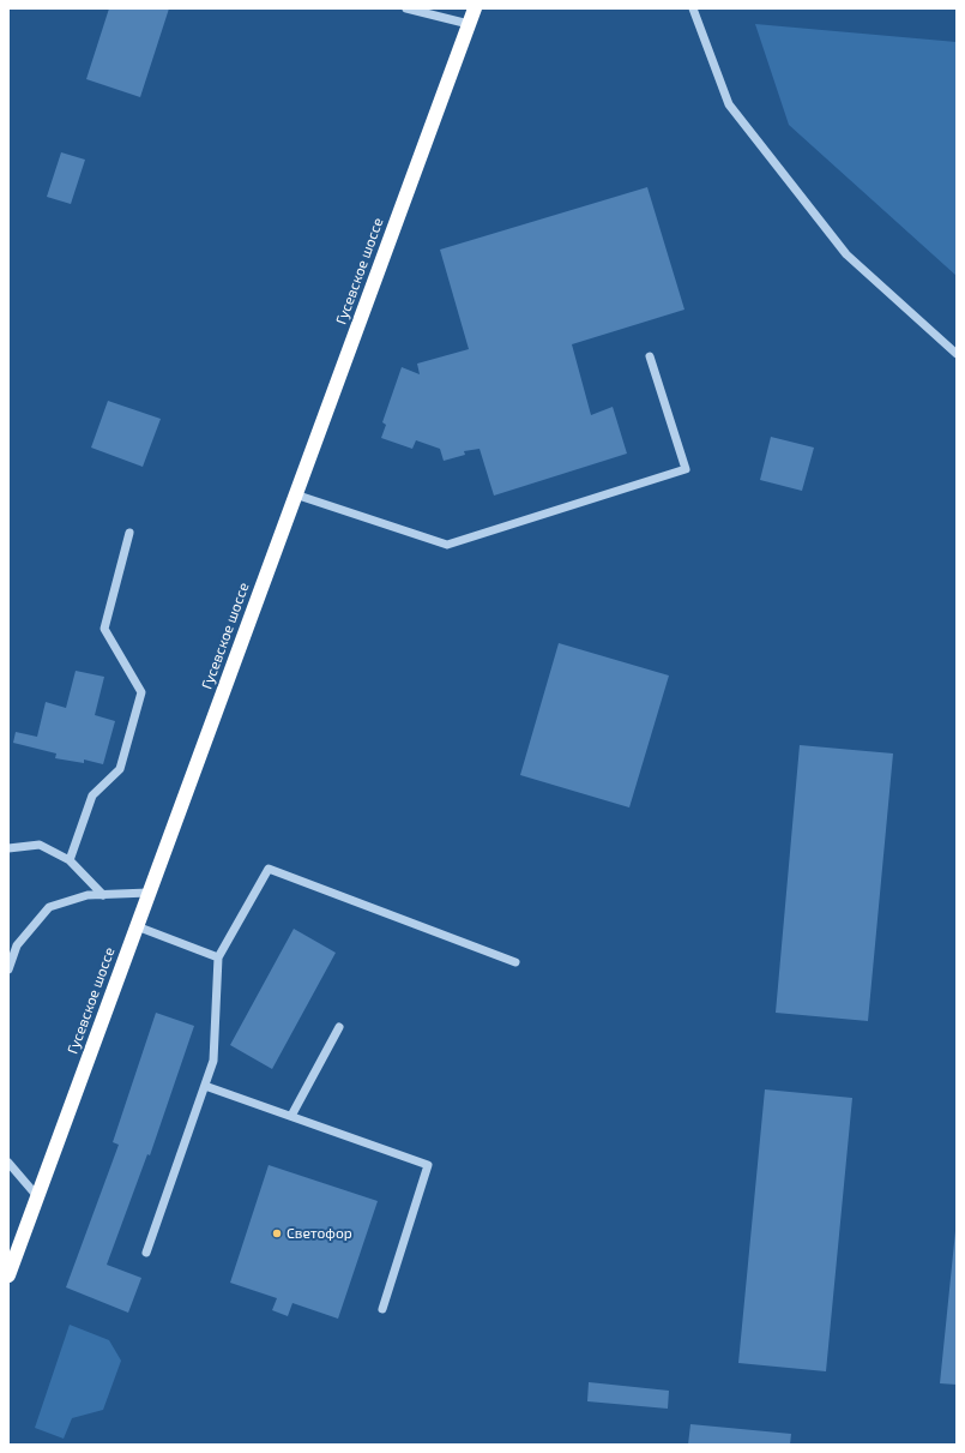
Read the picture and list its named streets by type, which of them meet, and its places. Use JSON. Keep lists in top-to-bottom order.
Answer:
{
  "streets": {
    "highway": ["Гусевское шоссе"]
  },
  "places": ["Светофор"]
}
